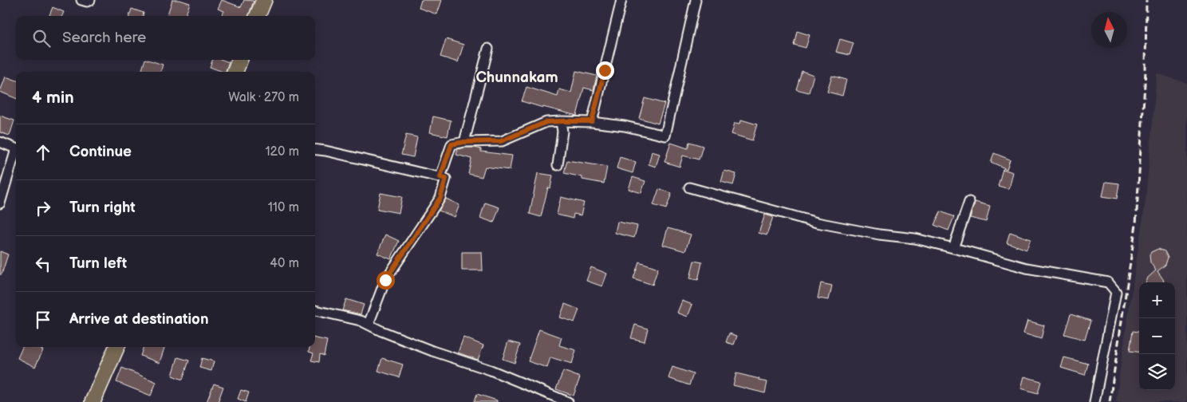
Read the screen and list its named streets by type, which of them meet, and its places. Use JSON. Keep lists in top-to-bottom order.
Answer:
{
  "districts": ["Chunnakam"],
  "north": "top",
  "page": {
    "search": "Search here",
    "heading": ["4 min", "Walk · 270 m"],
    "list": [
      ["Continue", "120 m"],
      ["Turn right", "110 m"],
      ["Turn left", "40 m"],
      "Arrive at destination"
    ],
    "map_buttons": ["+", "−"]
  }
}
